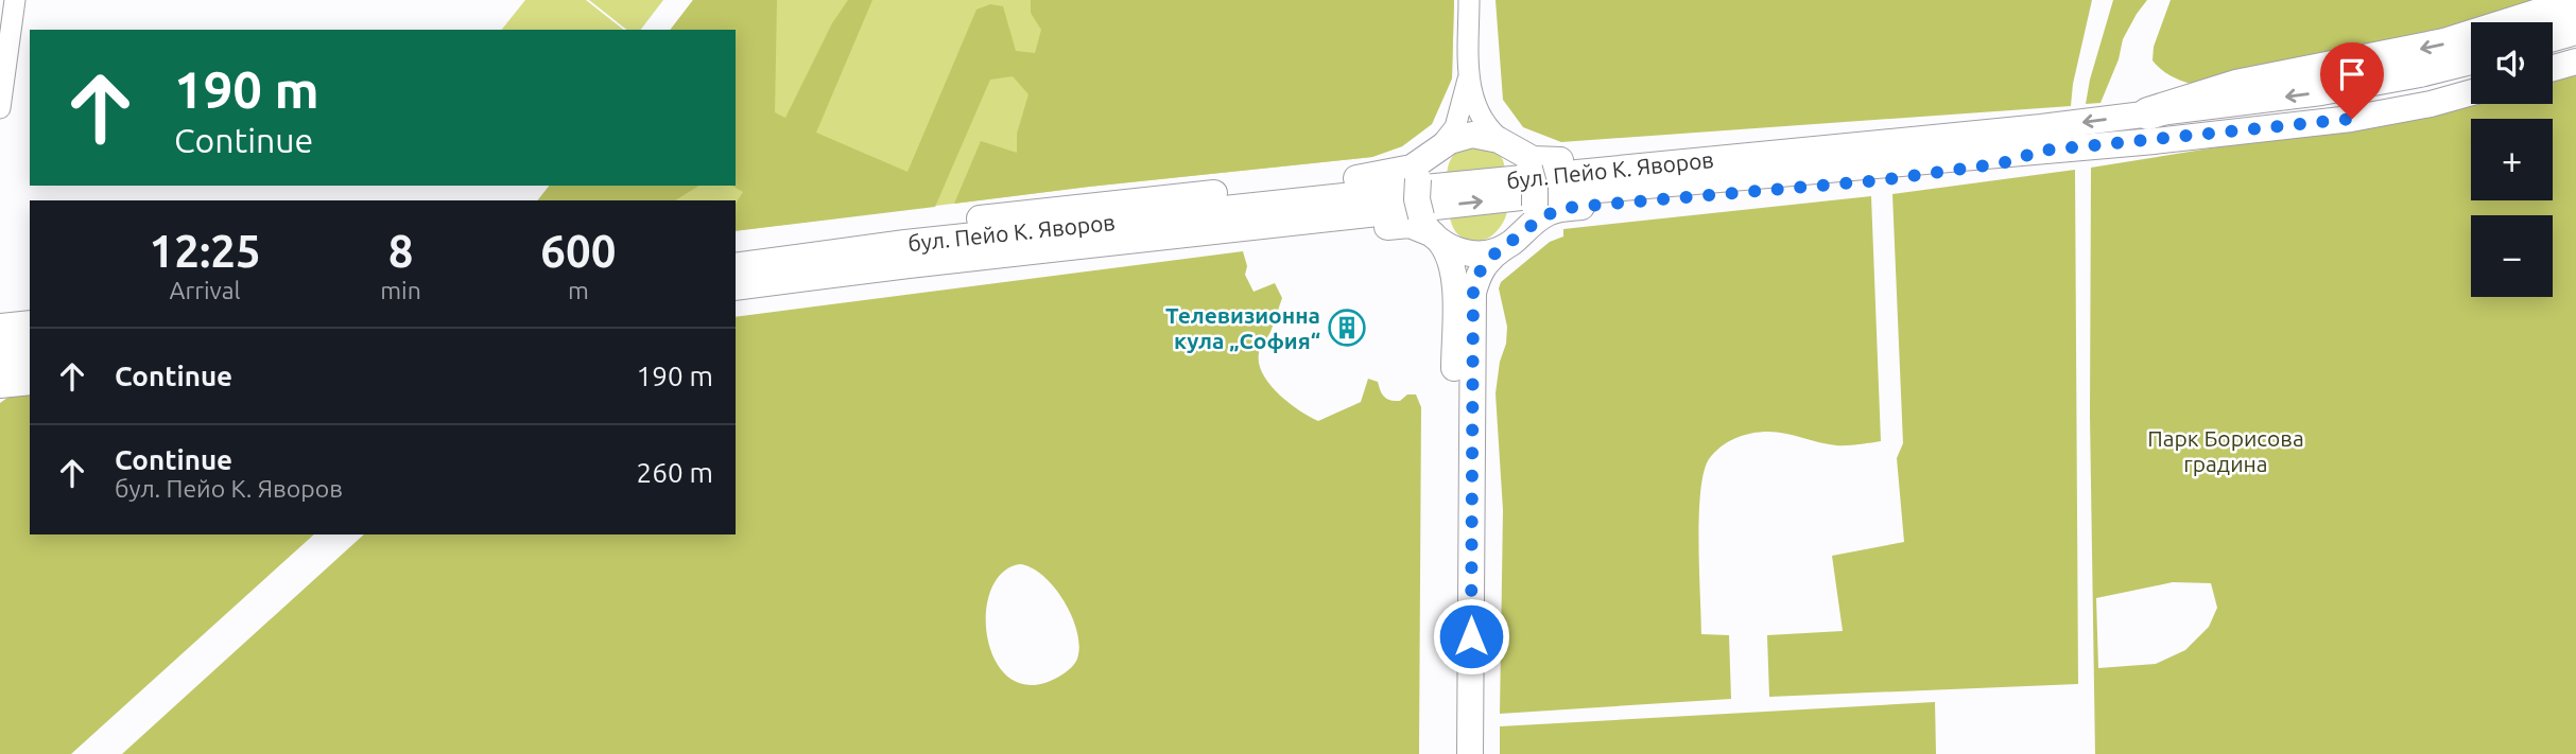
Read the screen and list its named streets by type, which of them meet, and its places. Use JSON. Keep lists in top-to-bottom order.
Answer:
{
  "streets": {
    "main road": ["бул. Пейо К. Яворов"]
  },
  "parks": ["Парк Борисова градина"],
  "places": {
    "building": ["Телевизионна кула „София“"]
  },
  "page": {
    "map_buttons": ["+", "−"],
    "turn": ["190 m", "Continue"],
    "eta": [
      "12:25",
      "Arrival",
      "8",
      "min",
      "600",
      "m"
    ],
    "list": [
      {
        "name": "Continue",
        "value": "190 m"
      },
      {
        "name": "Continue",
        "note": "бул. Пейо К. Яворов",
        "value": "260 m"
      }
    ]
  }
}
